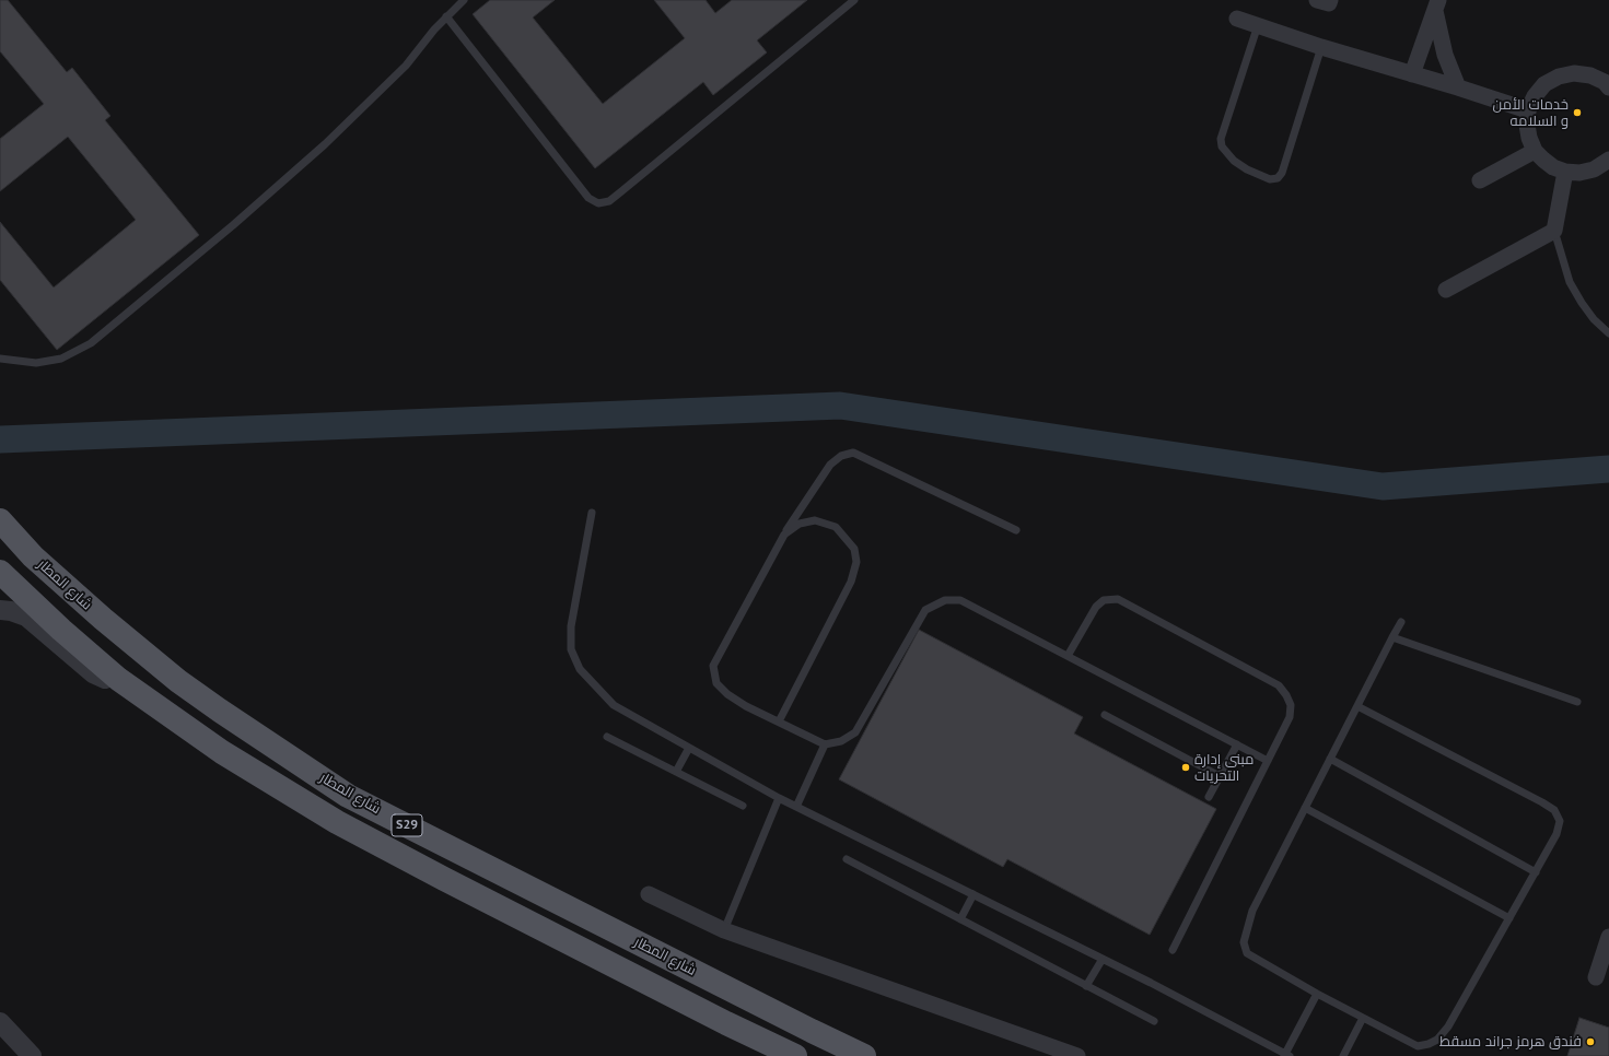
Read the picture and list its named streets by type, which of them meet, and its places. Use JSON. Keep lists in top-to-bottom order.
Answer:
{
  "streets": {
    "main road": ["شارع المطار", "S29"]
  },
  "places": ["خدمات الأمن و السلامه", "مبنى إدارة التحريات", "فندق هرمز جراند مسقط"]
}
